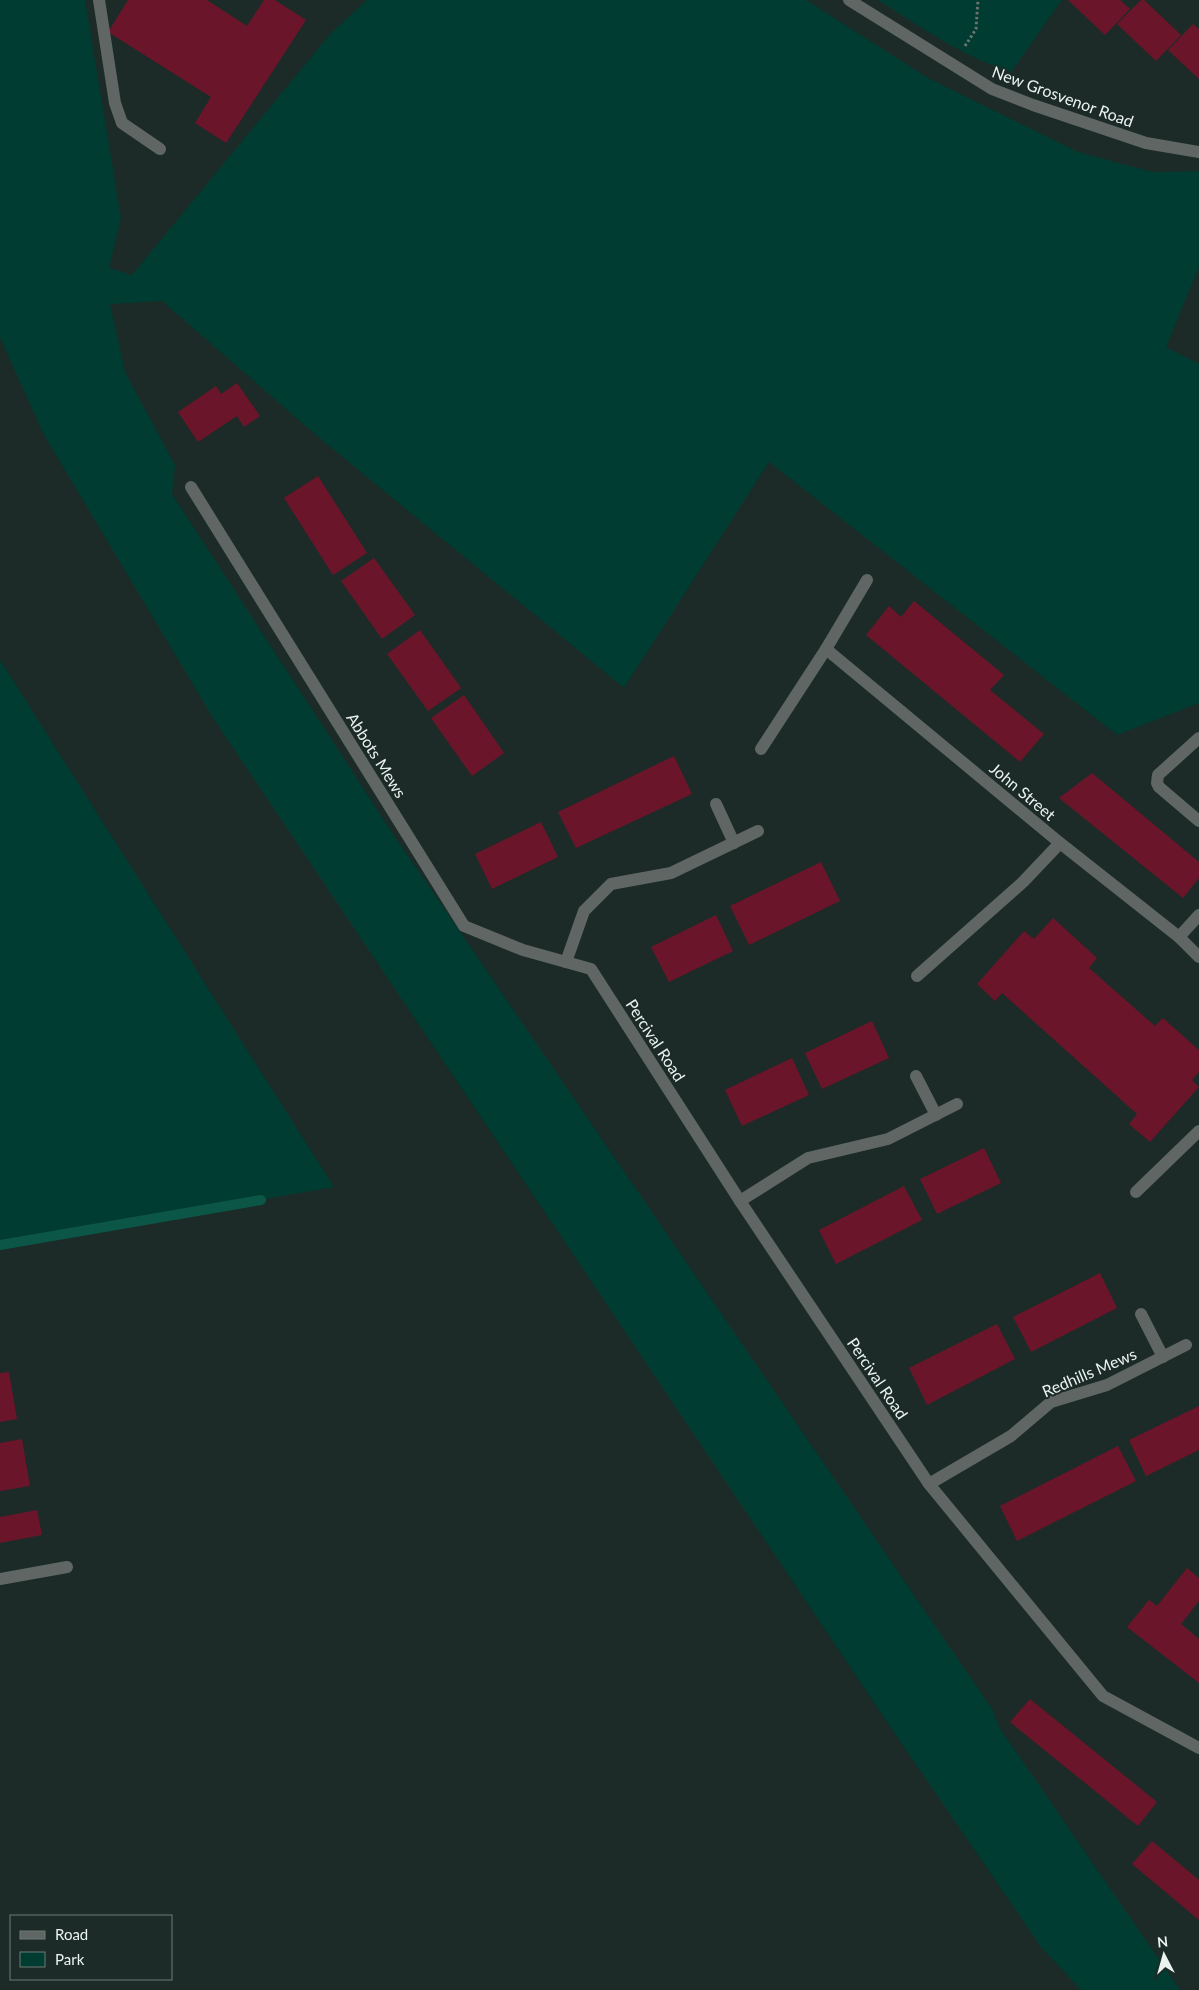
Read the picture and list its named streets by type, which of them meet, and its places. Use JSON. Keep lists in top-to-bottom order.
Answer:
{
  "streets": {
    "street": [
      "New Grosvenor Road",
      "Abbots Mews",
      "John Street",
      "Percival Road",
      "Redhills Mews"
    ]
  },
  "crossings": [
    ["Abbots Mews", "Percival Road"],
    ["Percival Road", "Redhills Mews"]
  ],
  "legend": ["Road", "Park"],
  "north": "top"
}
